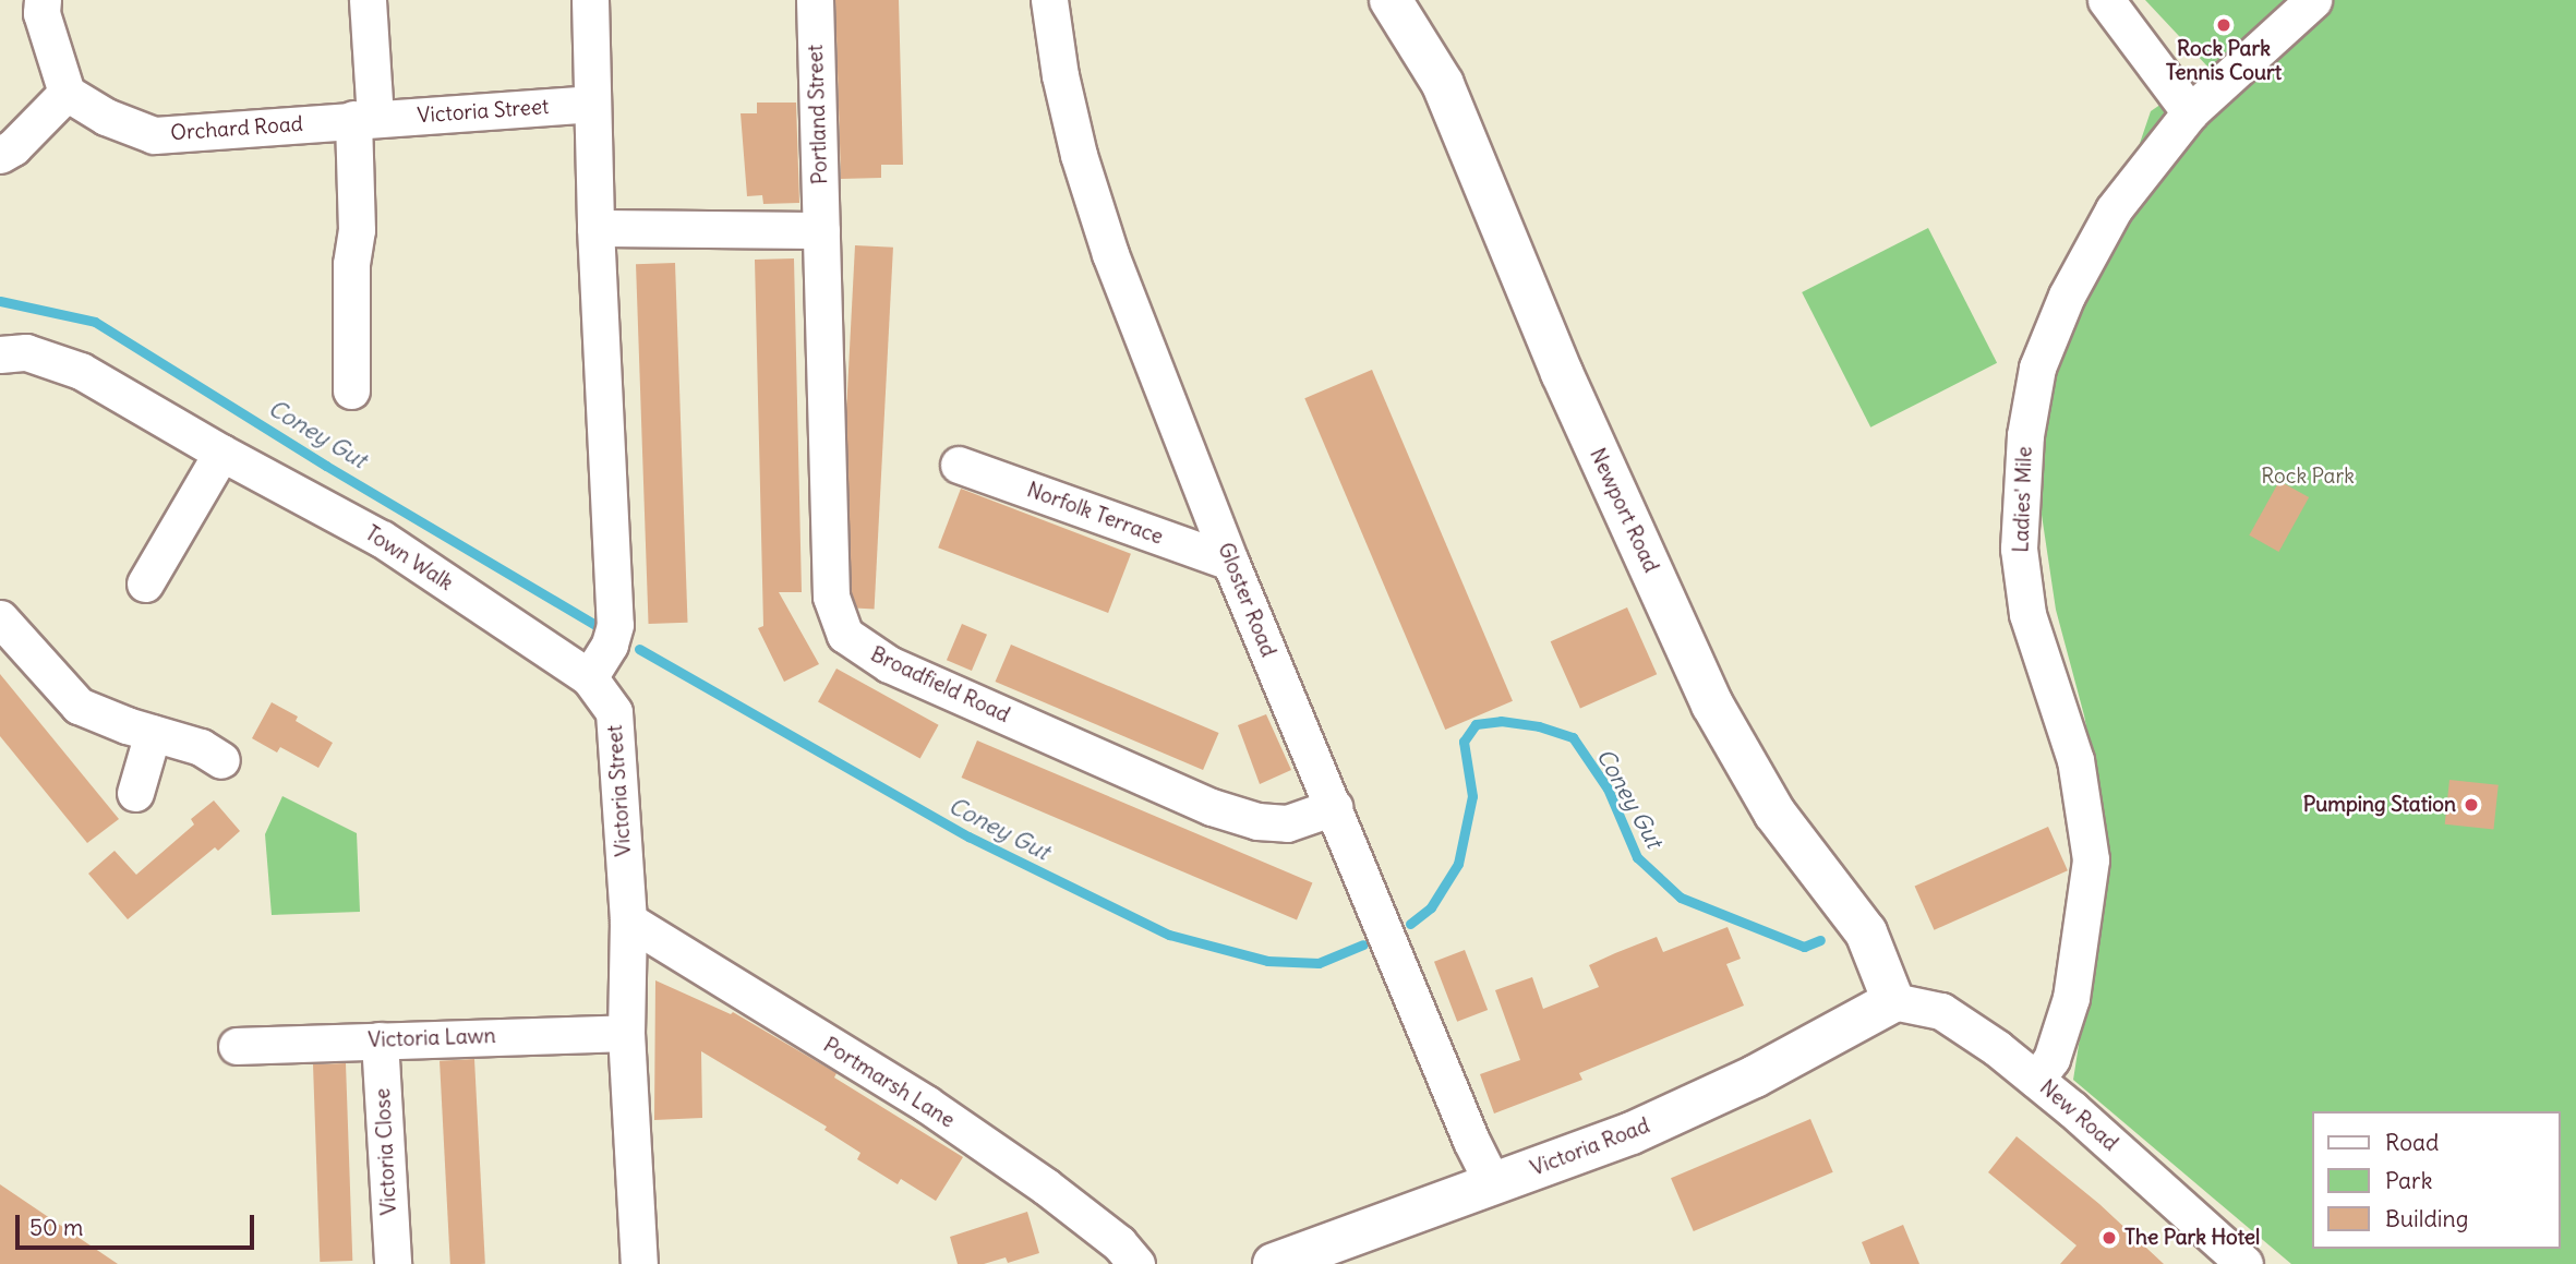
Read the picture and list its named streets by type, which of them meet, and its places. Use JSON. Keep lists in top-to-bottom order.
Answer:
{
  "streets": {
    "street": [
      "Victoria Street",
      "Portland Street",
      "Orchard Road",
      "Ladies' Mile",
      "Newport Road",
      "Norfolk Terrace",
      "Town Walk",
      "Gloster Road",
      "Broadfield Road",
      "Victoria Lawn",
      "Portmarsh Lane",
      "New Road",
      "Victoria Road",
      "Victoria Close"
    ]
  },
  "crossings": [
    ["Victoria Street", "Orchard Road"],
    ["Victoria Street", "Town Walk"],
    ["Victoria Street", "Victoria Lawn"],
    ["Victoria Street", "Portmarsh Lane"],
    ["Portland Street", "Broadfield Road"],
    ["Ladies' Mile", "New Road"],
    ["Newport Road", "New Road"],
    ["Newport Road", "Victoria Road"],
    ["Norfolk Terrace", "Gloster Road"],
    ["Gloster Road", "Broadfield Road"],
    ["Gloster Road", "Victoria Road"],
    ["Victoria Lawn", "Victoria Close"],
    ["New Road", "Victoria Road"]
  ],
  "water": ["Coney Gut"],
  "parks": ["Rock Park"],
  "places": ["Rock Park Tennis Court", "Pumping Station", "The Park Hotel"],
  "legend": ["Road", "Park", "Building"],
  "scale_bar": "50 m"
}
